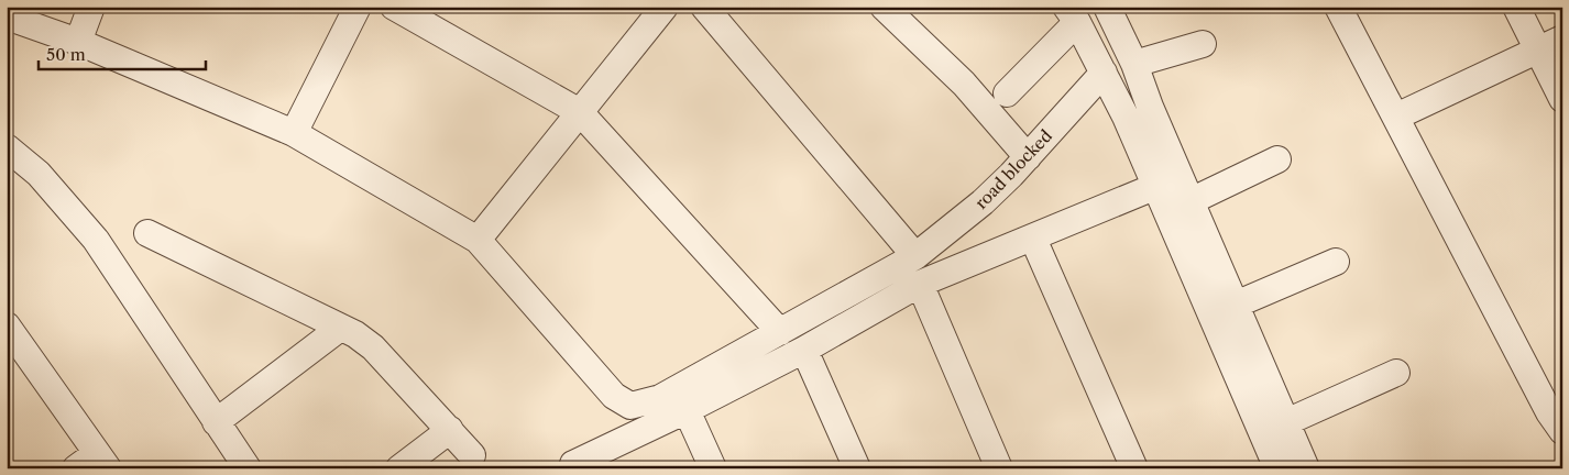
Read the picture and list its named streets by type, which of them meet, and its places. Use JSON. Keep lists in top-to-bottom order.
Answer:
{
  "streets": {
    "street": ["road blocked"]
  },
  "scale_bar": "50 m"
}
